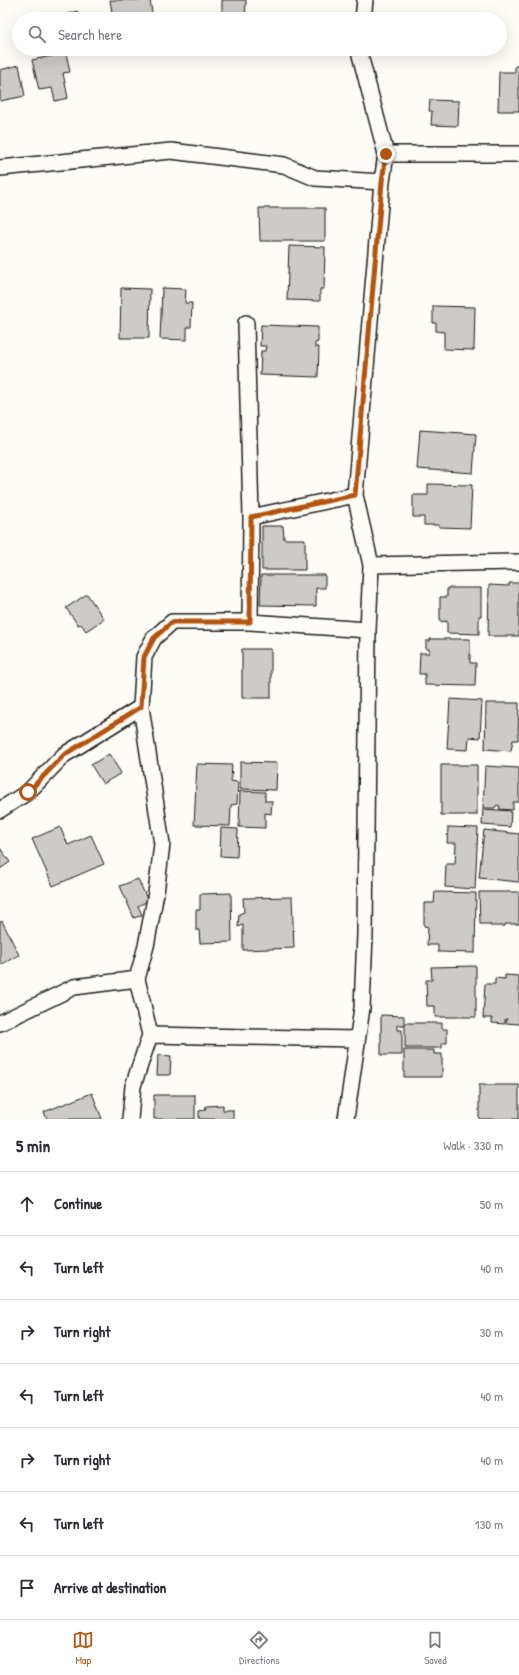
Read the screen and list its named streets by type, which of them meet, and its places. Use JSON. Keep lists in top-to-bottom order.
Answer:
{
  "page": {
    "search": "Search here",
    "heading": ["5 min", "Walk · 330 m"],
    "list": [
      ["Continue", "50 m"],
      ["Turn left", "40 m"],
      ["Turn right", "30 m"],
      ["Turn left", "40 m"],
      ["Turn right", "40 m"],
      ["Turn left", "130 m"],
      "Arrive at destination"
    ],
    "nav": ["Map", "Directions", "Saved"]
  }
}
